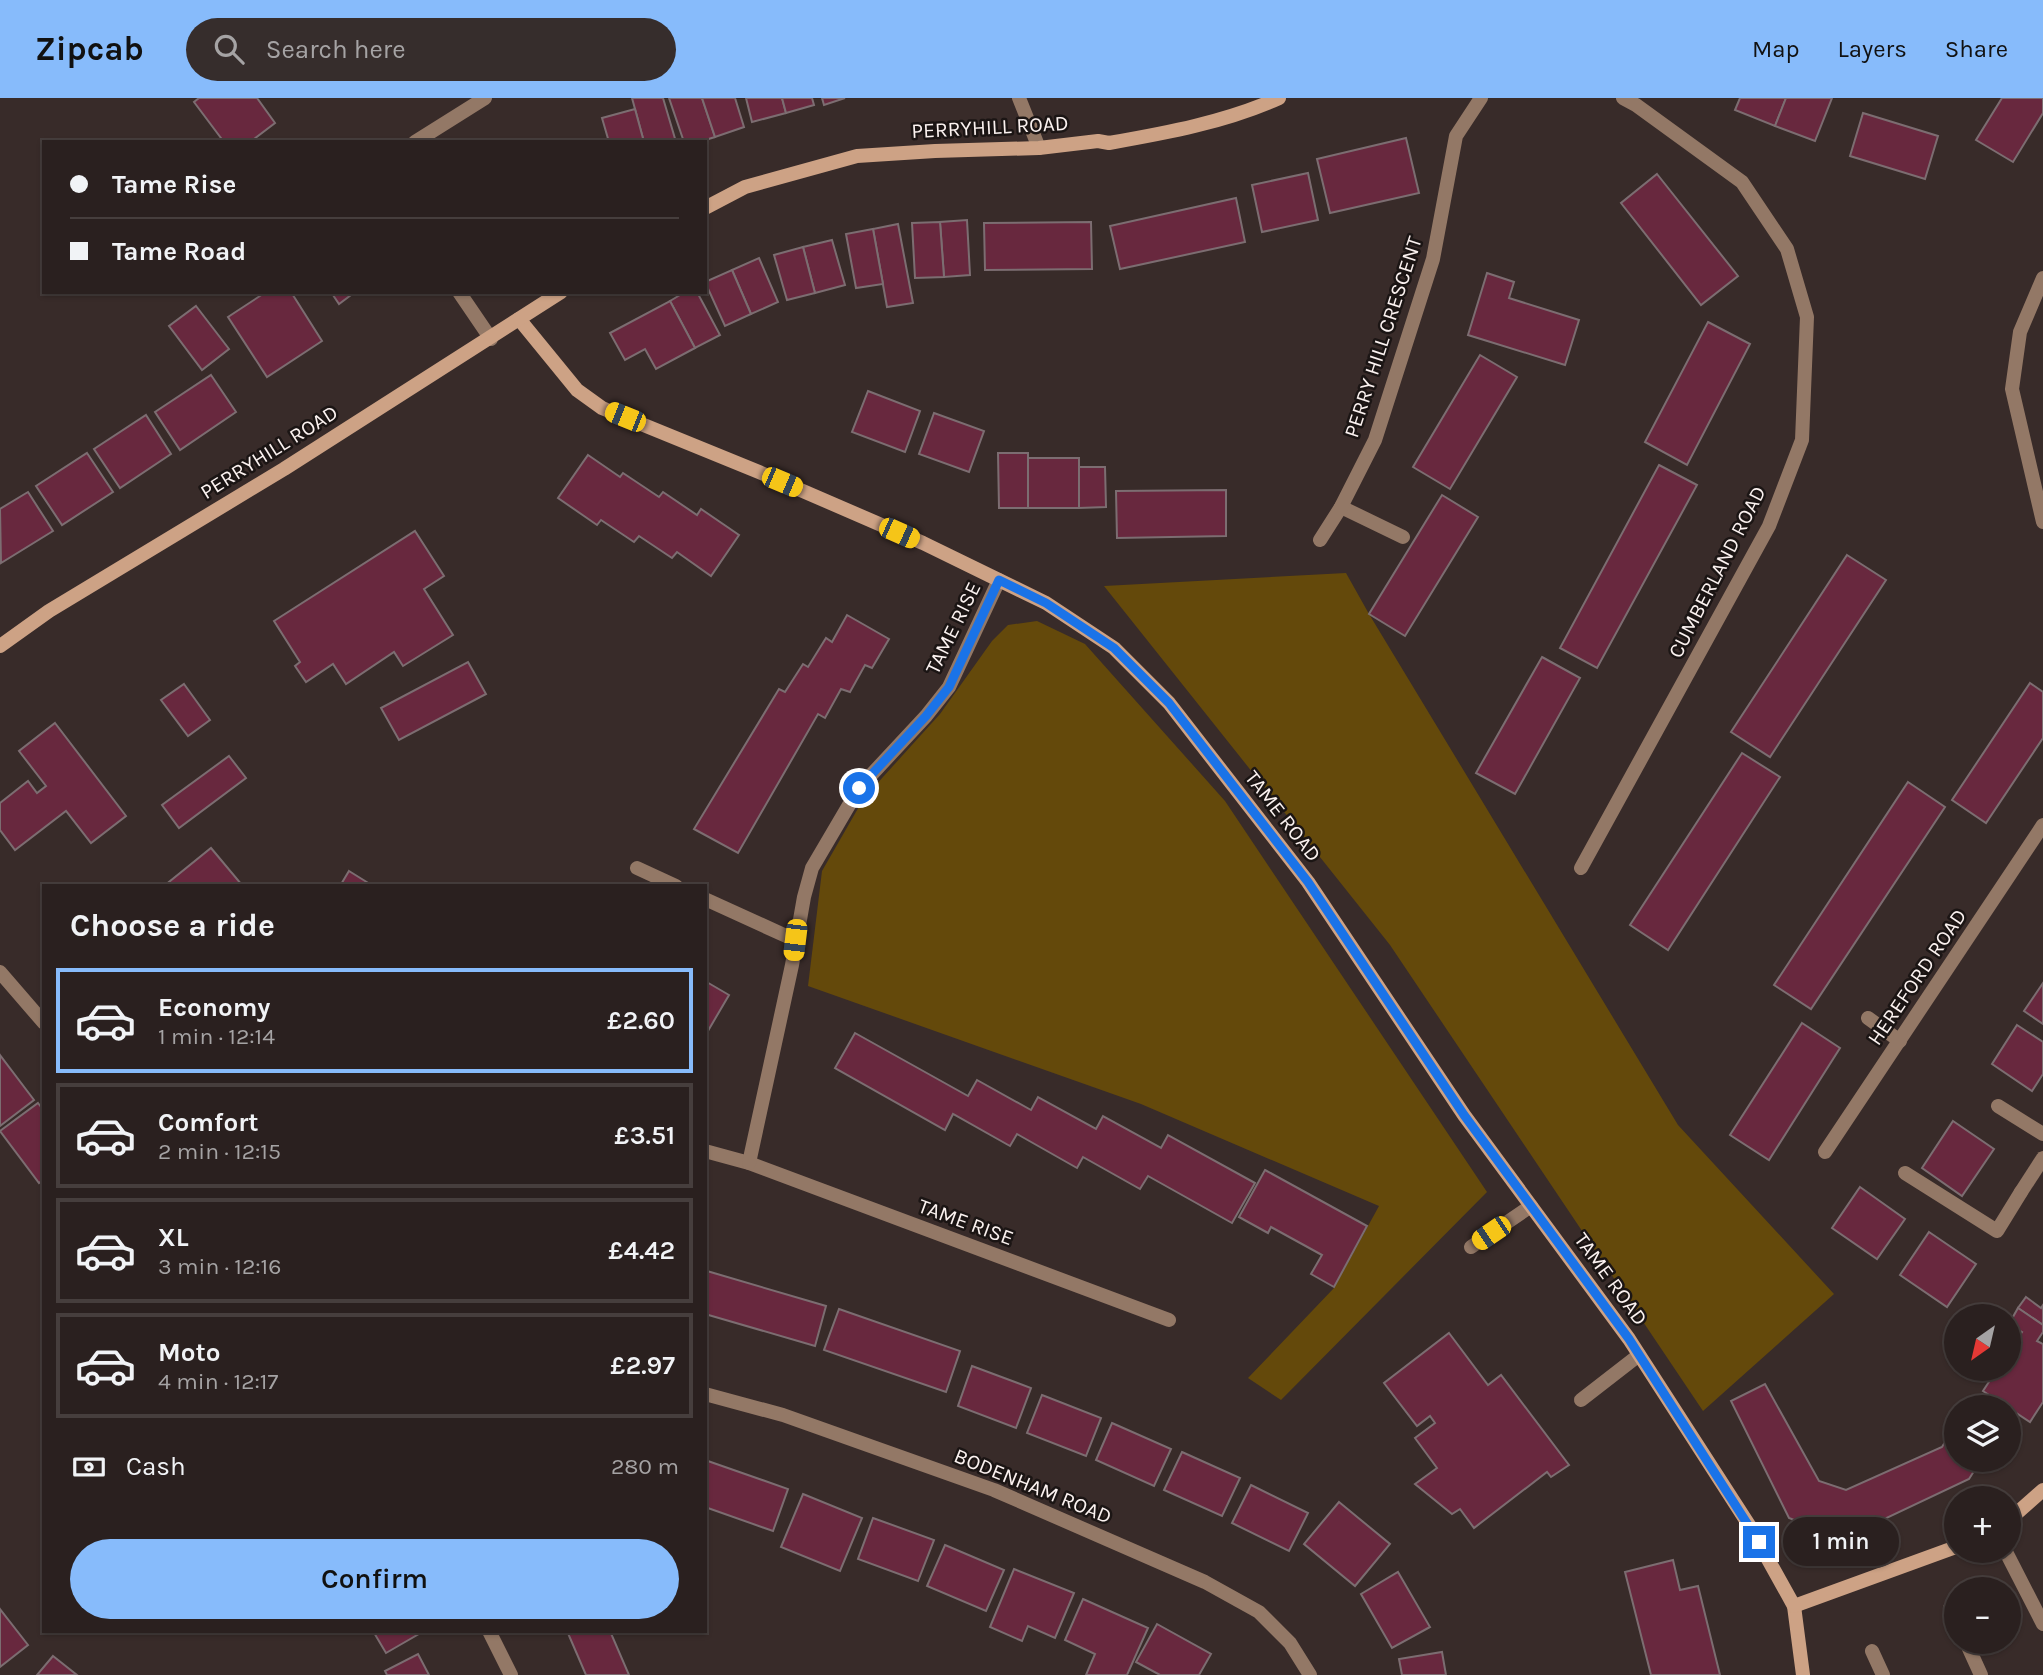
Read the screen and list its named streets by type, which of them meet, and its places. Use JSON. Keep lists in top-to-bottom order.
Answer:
{
  "streets": {
    "street": [
      "PERRYHILL ROAD",
      "PERRY HILL CRESCENT",
      "CUMBERLAND ROAD",
      "TAME RISE",
      "TAME ROAD",
      "HEREFORD ROAD",
      "BODENHAM ROAD"
    ]
  },
  "crossings": [
    ["PERRYHILL ROAD", "TAME ROAD"],
    ["TAME RISE", "TAME ROAD"]
  ],
  "north": "bottom left",
  "page": {
    "header": "Zipcab",
    "search": "Search here",
    "nav": ["Map", "Layers", "Share"],
    "banner": ["Tame Rise", "Tame Road"],
    "heading": "Choose a ride",
    "list": [
      {
        "name": "Economy",
        "note": "1 min · 12:14",
        "value": "£2.60"
      },
      {
        "name": "Comfort",
        "note": "2 min · 12:15",
        "value": "£3.51"
      },
      {
        "name": "XL",
        "note": "3 min · 12:16",
        "value": "£4.42"
      },
      {
        "name": "Moto",
        "note": "4 min · 12:17",
        "value": "£2.97"
      }
    ],
    "map_buttons": ["+", "−"],
    "pay": ["Cash", "280 m"],
    "bubble": "1 min",
    "buttons": "Confirm"
  }
}
